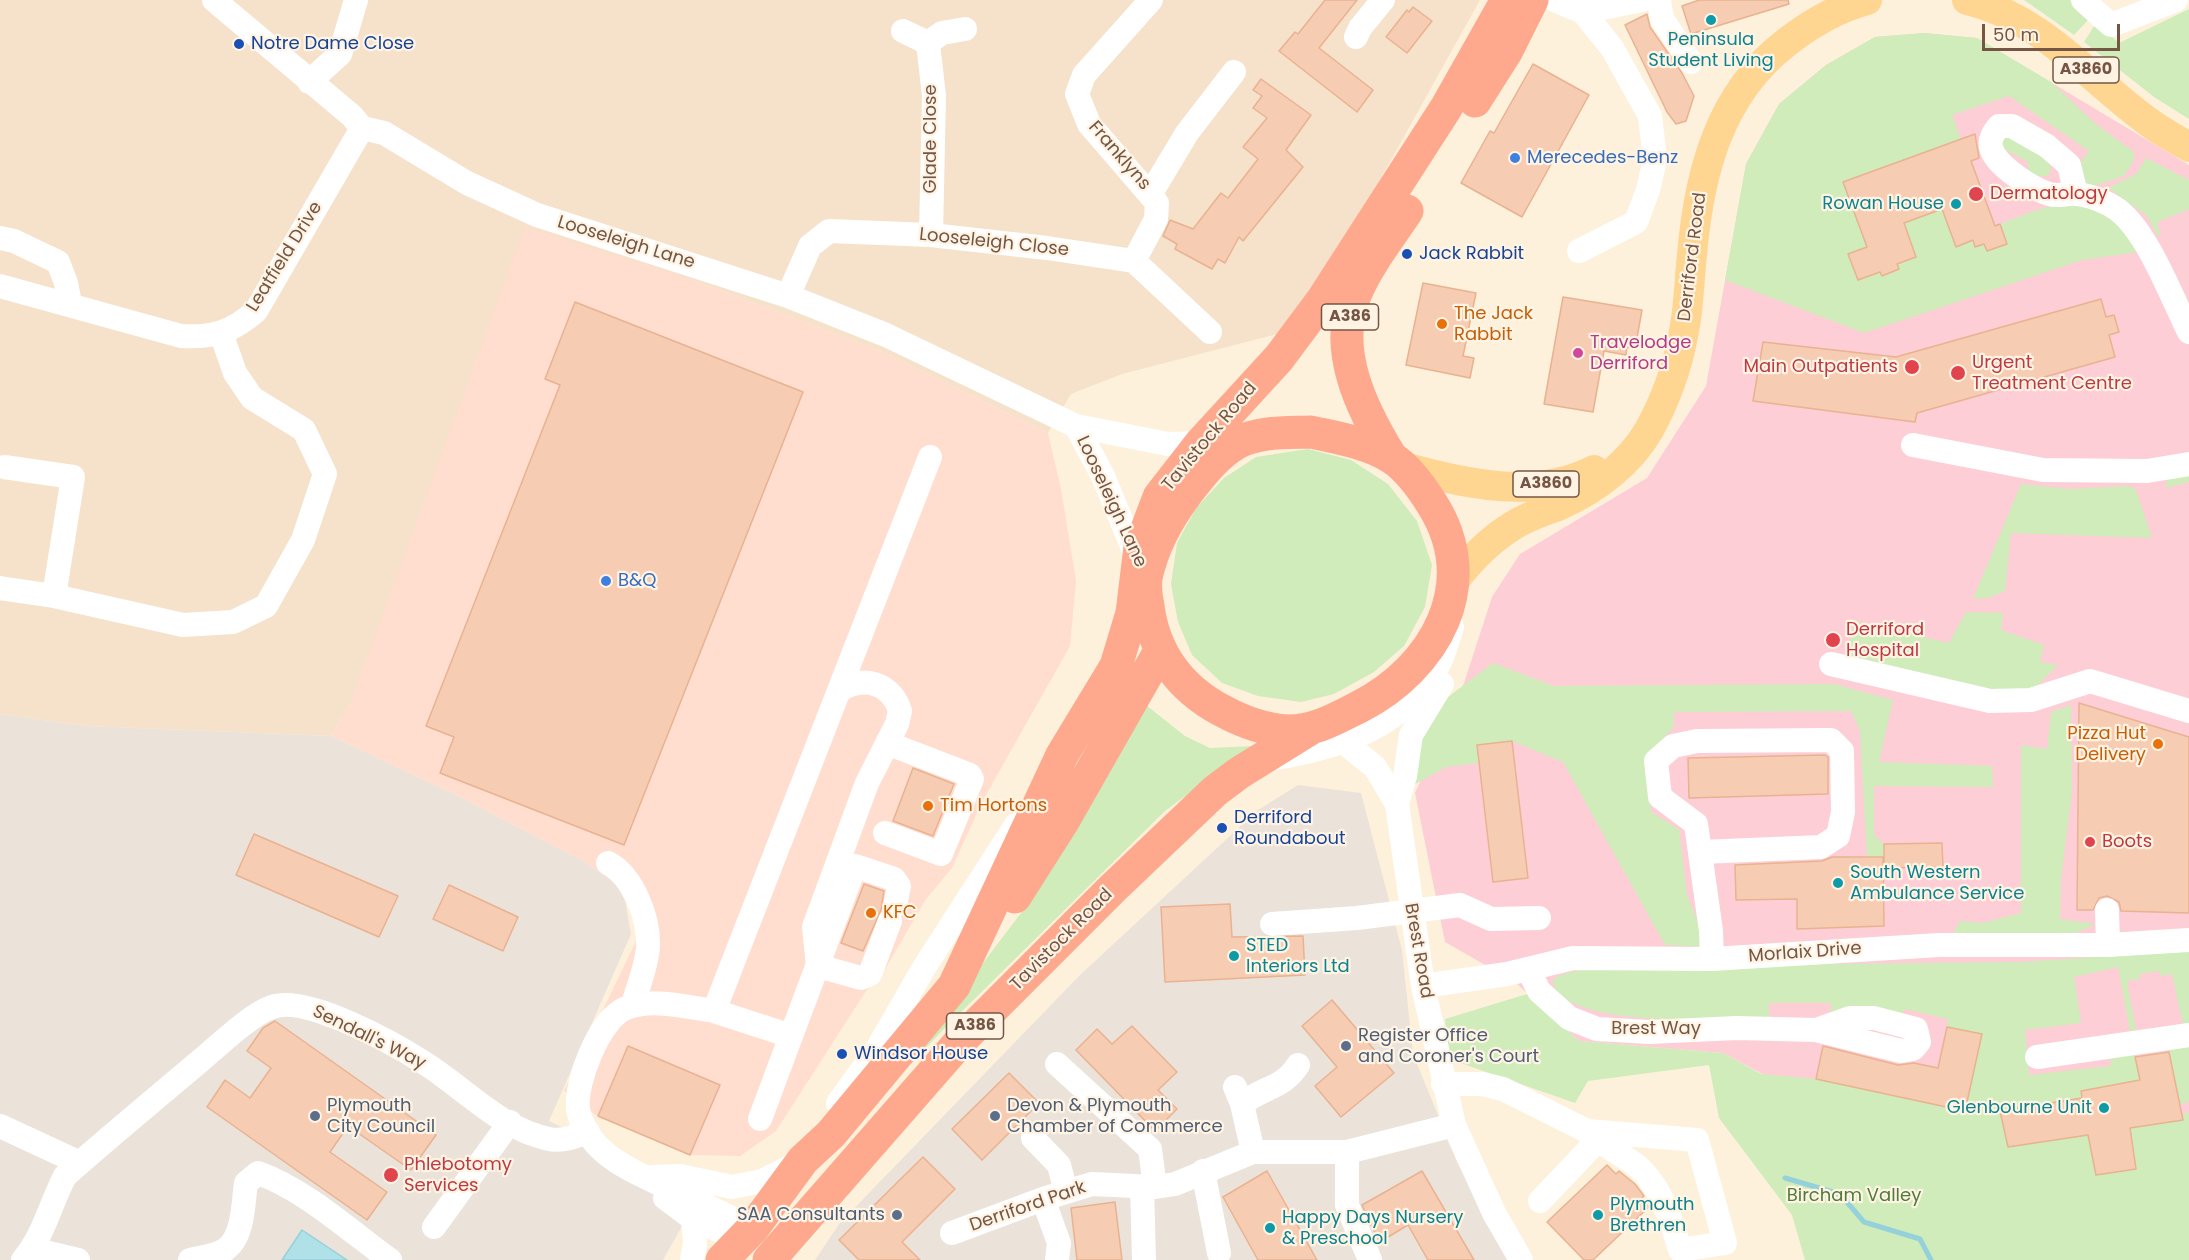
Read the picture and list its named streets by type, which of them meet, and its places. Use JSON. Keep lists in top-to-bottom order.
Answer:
{
  "streets": {
    "highway": ["A386", "Tavistock Road"],
    "main road": ["A3860", "Derriford Road"],
    "street": [
      "Glade Close",
      "Franklyns",
      "Looseleigh Lane",
      "Looseleigh Close",
      "Leatfield Drive",
      "Brest Road",
      "Morlaix Drive",
      "Brest Way",
      "Sendall's Way",
      "Derriford Park"
    ]
  },
  "crossings": [
    ["Glade Close", "Looseleigh Close"],
    ["Franklyns", "Looseleigh Close"],
    ["Looseleigh Lane", "Looseleigh Close"],
    ["Looseleigh Lane", "Leatfield Drive"],
    ["Looseleigh Lane", "Tavistock Road"],
    ["Derriford Road", "A386"],
    ["Derriford Road", "Brest Road"],
    ["A386", "Tavistock Road"],
    ["Tavistock Road", "Brest Road"],
    ["Brest Road", "Morlaix Drive"],
    ["Brest Road", "Derriford Park"],
    ["Morlaix Drive", "Brest Way"]
  ],
  "parks": ["Bircham Valley"],
  "places": [
    "Peninsula Student Living",
    "Notre Dame Close",
    "Merecedes-Benz",
    "Dermatology",
    "Rowan House",
    "Jack Rabbit",
    "The Jack Rabbit",
    "Travelodge Derriford",
    "Main Outpatients",
    "Urgent Treatment Centre",
    "B&Q",
    "Derriford Hospital",
    "Pizza Hut Delivery",
    "Tim Hortons",
    "Derriford Roundabout",
    "Boots",
    "South Western Ambulance Service",
    "KFC",
    "STED Interiors Ltd",
    "Register Office and Coroner's Court",
    "Windsor House",
    "Glenbourne Unit",
    "Plymouth City Council",
    "Devon & Plymouth Chamber of Commerce",
    "Phlebotomy Services",
    "SAA Consultants",
    "Plymouth Brethren",
    "Happy Days Nursery & Preschool"
  ],
  "scale_bar": "50 m"
}
